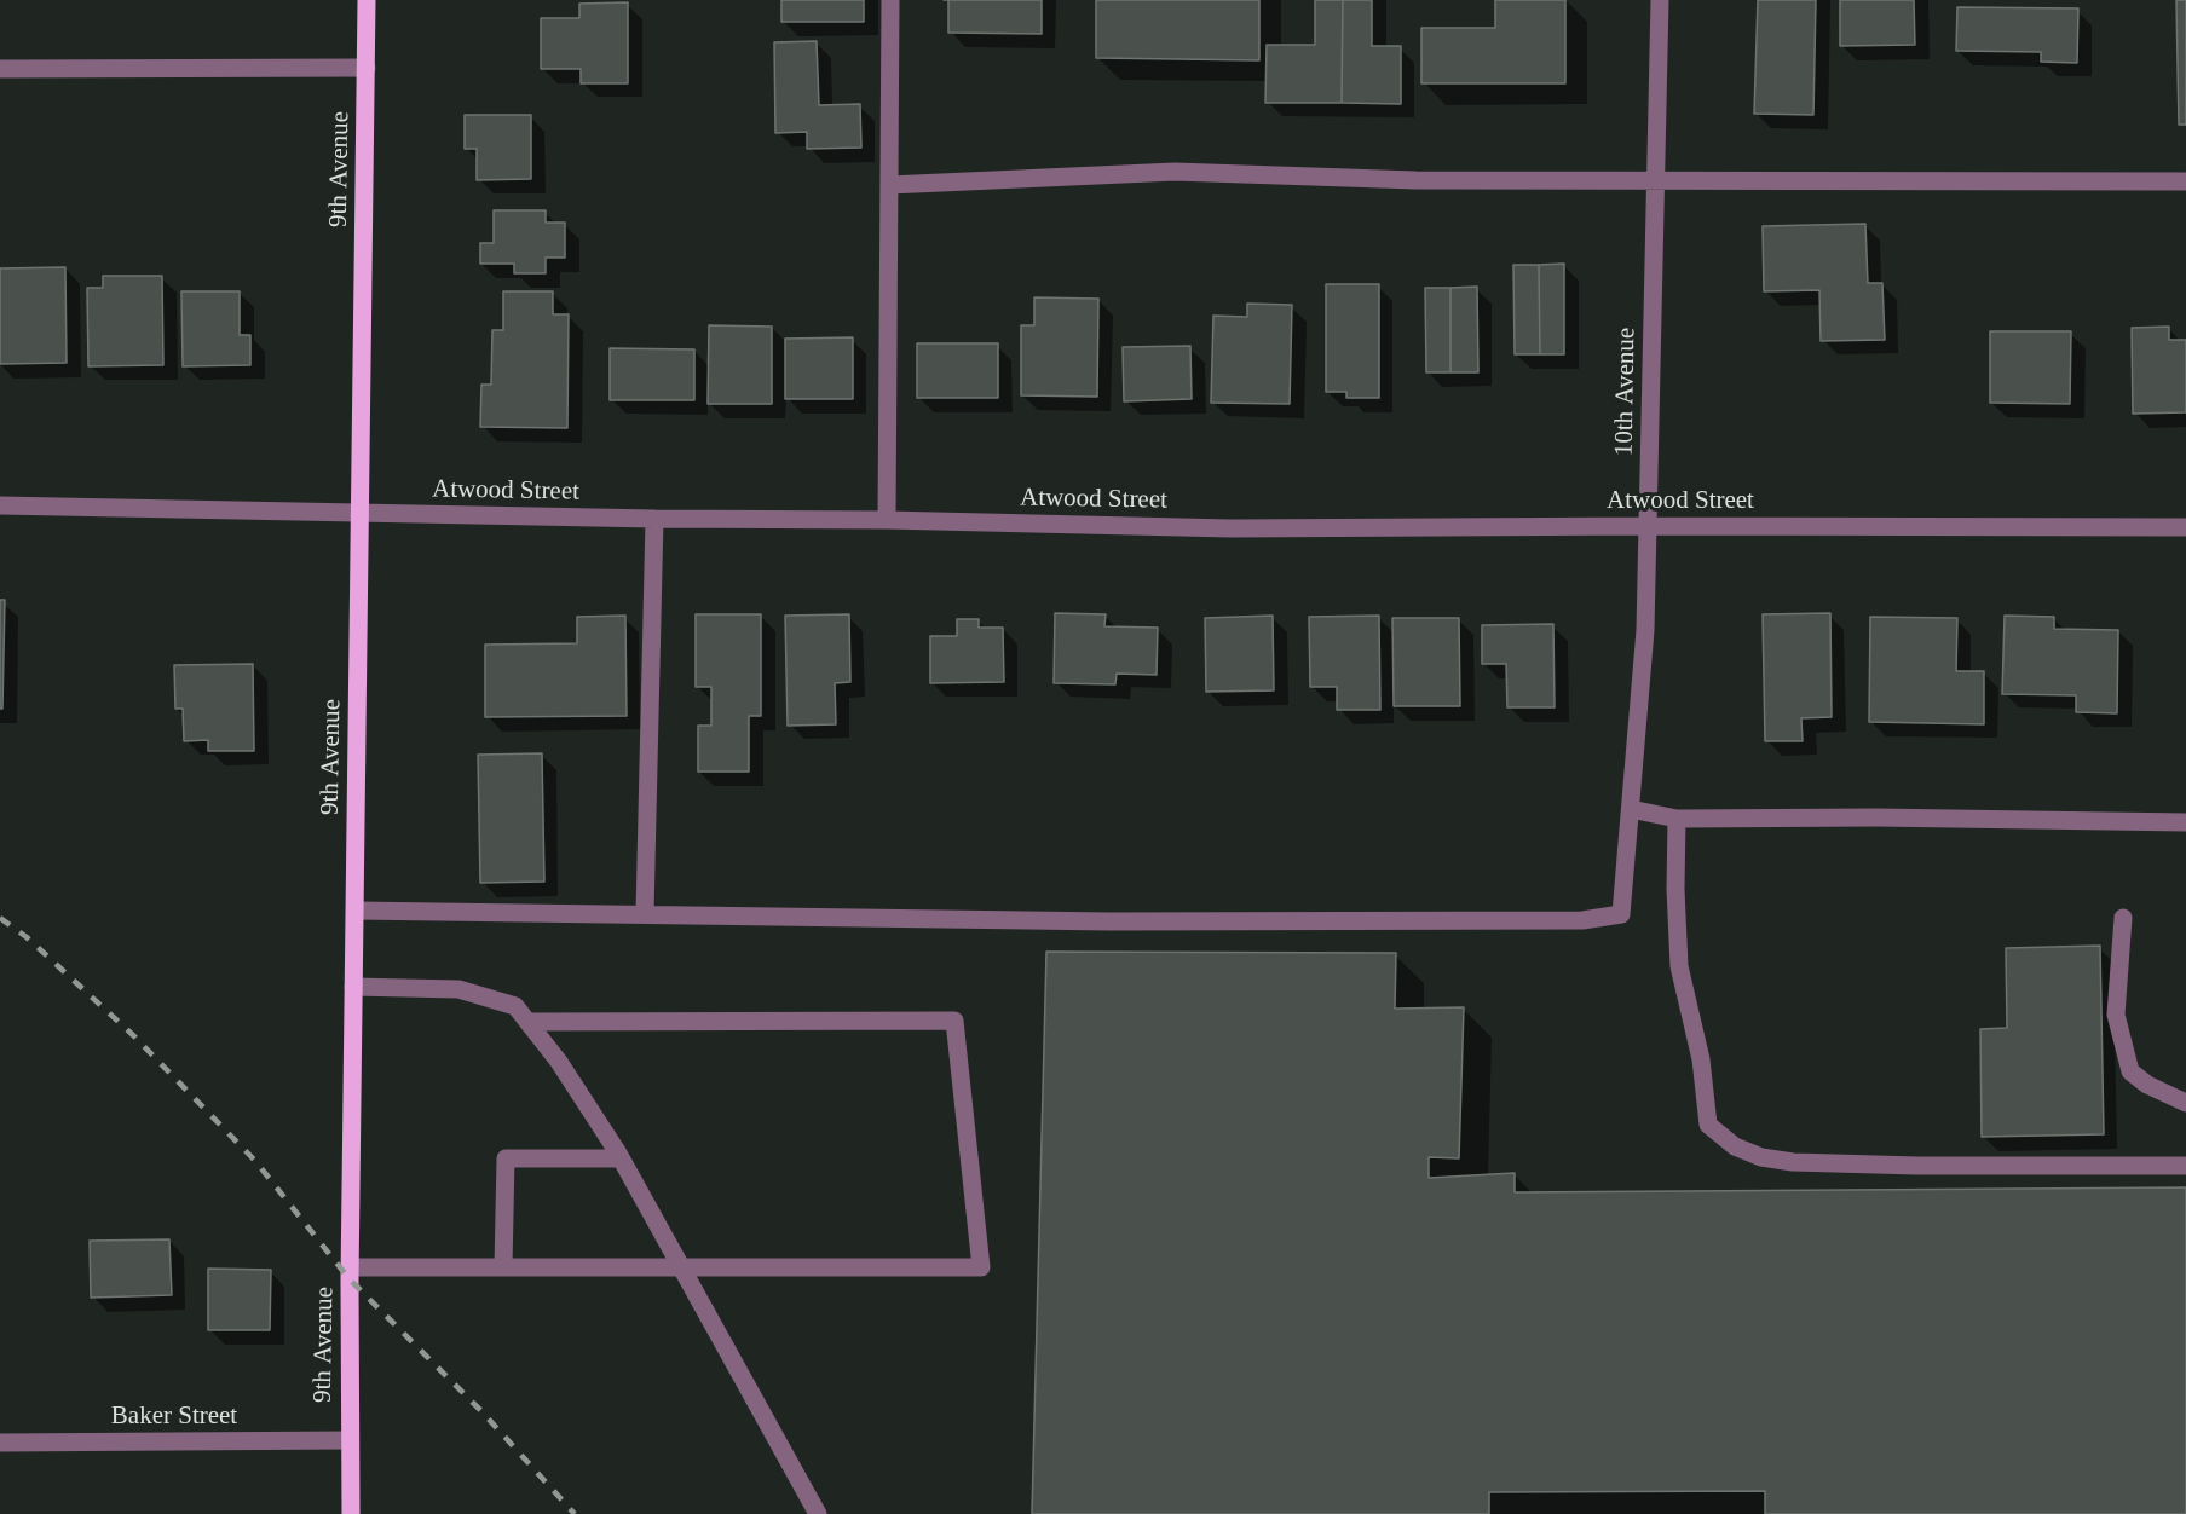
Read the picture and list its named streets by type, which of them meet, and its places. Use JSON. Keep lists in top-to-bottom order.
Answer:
{
  "streets": {
    "main road": ["9th Avenue"],
    "street": ["10th Avenue", "Atwood Street", "Baker Street"]
  },
  "crossings": [
    ["9th Avenue", "Atwood Street"],
    ["9th Avenue", "Baker Street"],
    ["10th Avenue", "Atwood Street"]
  ]
}
